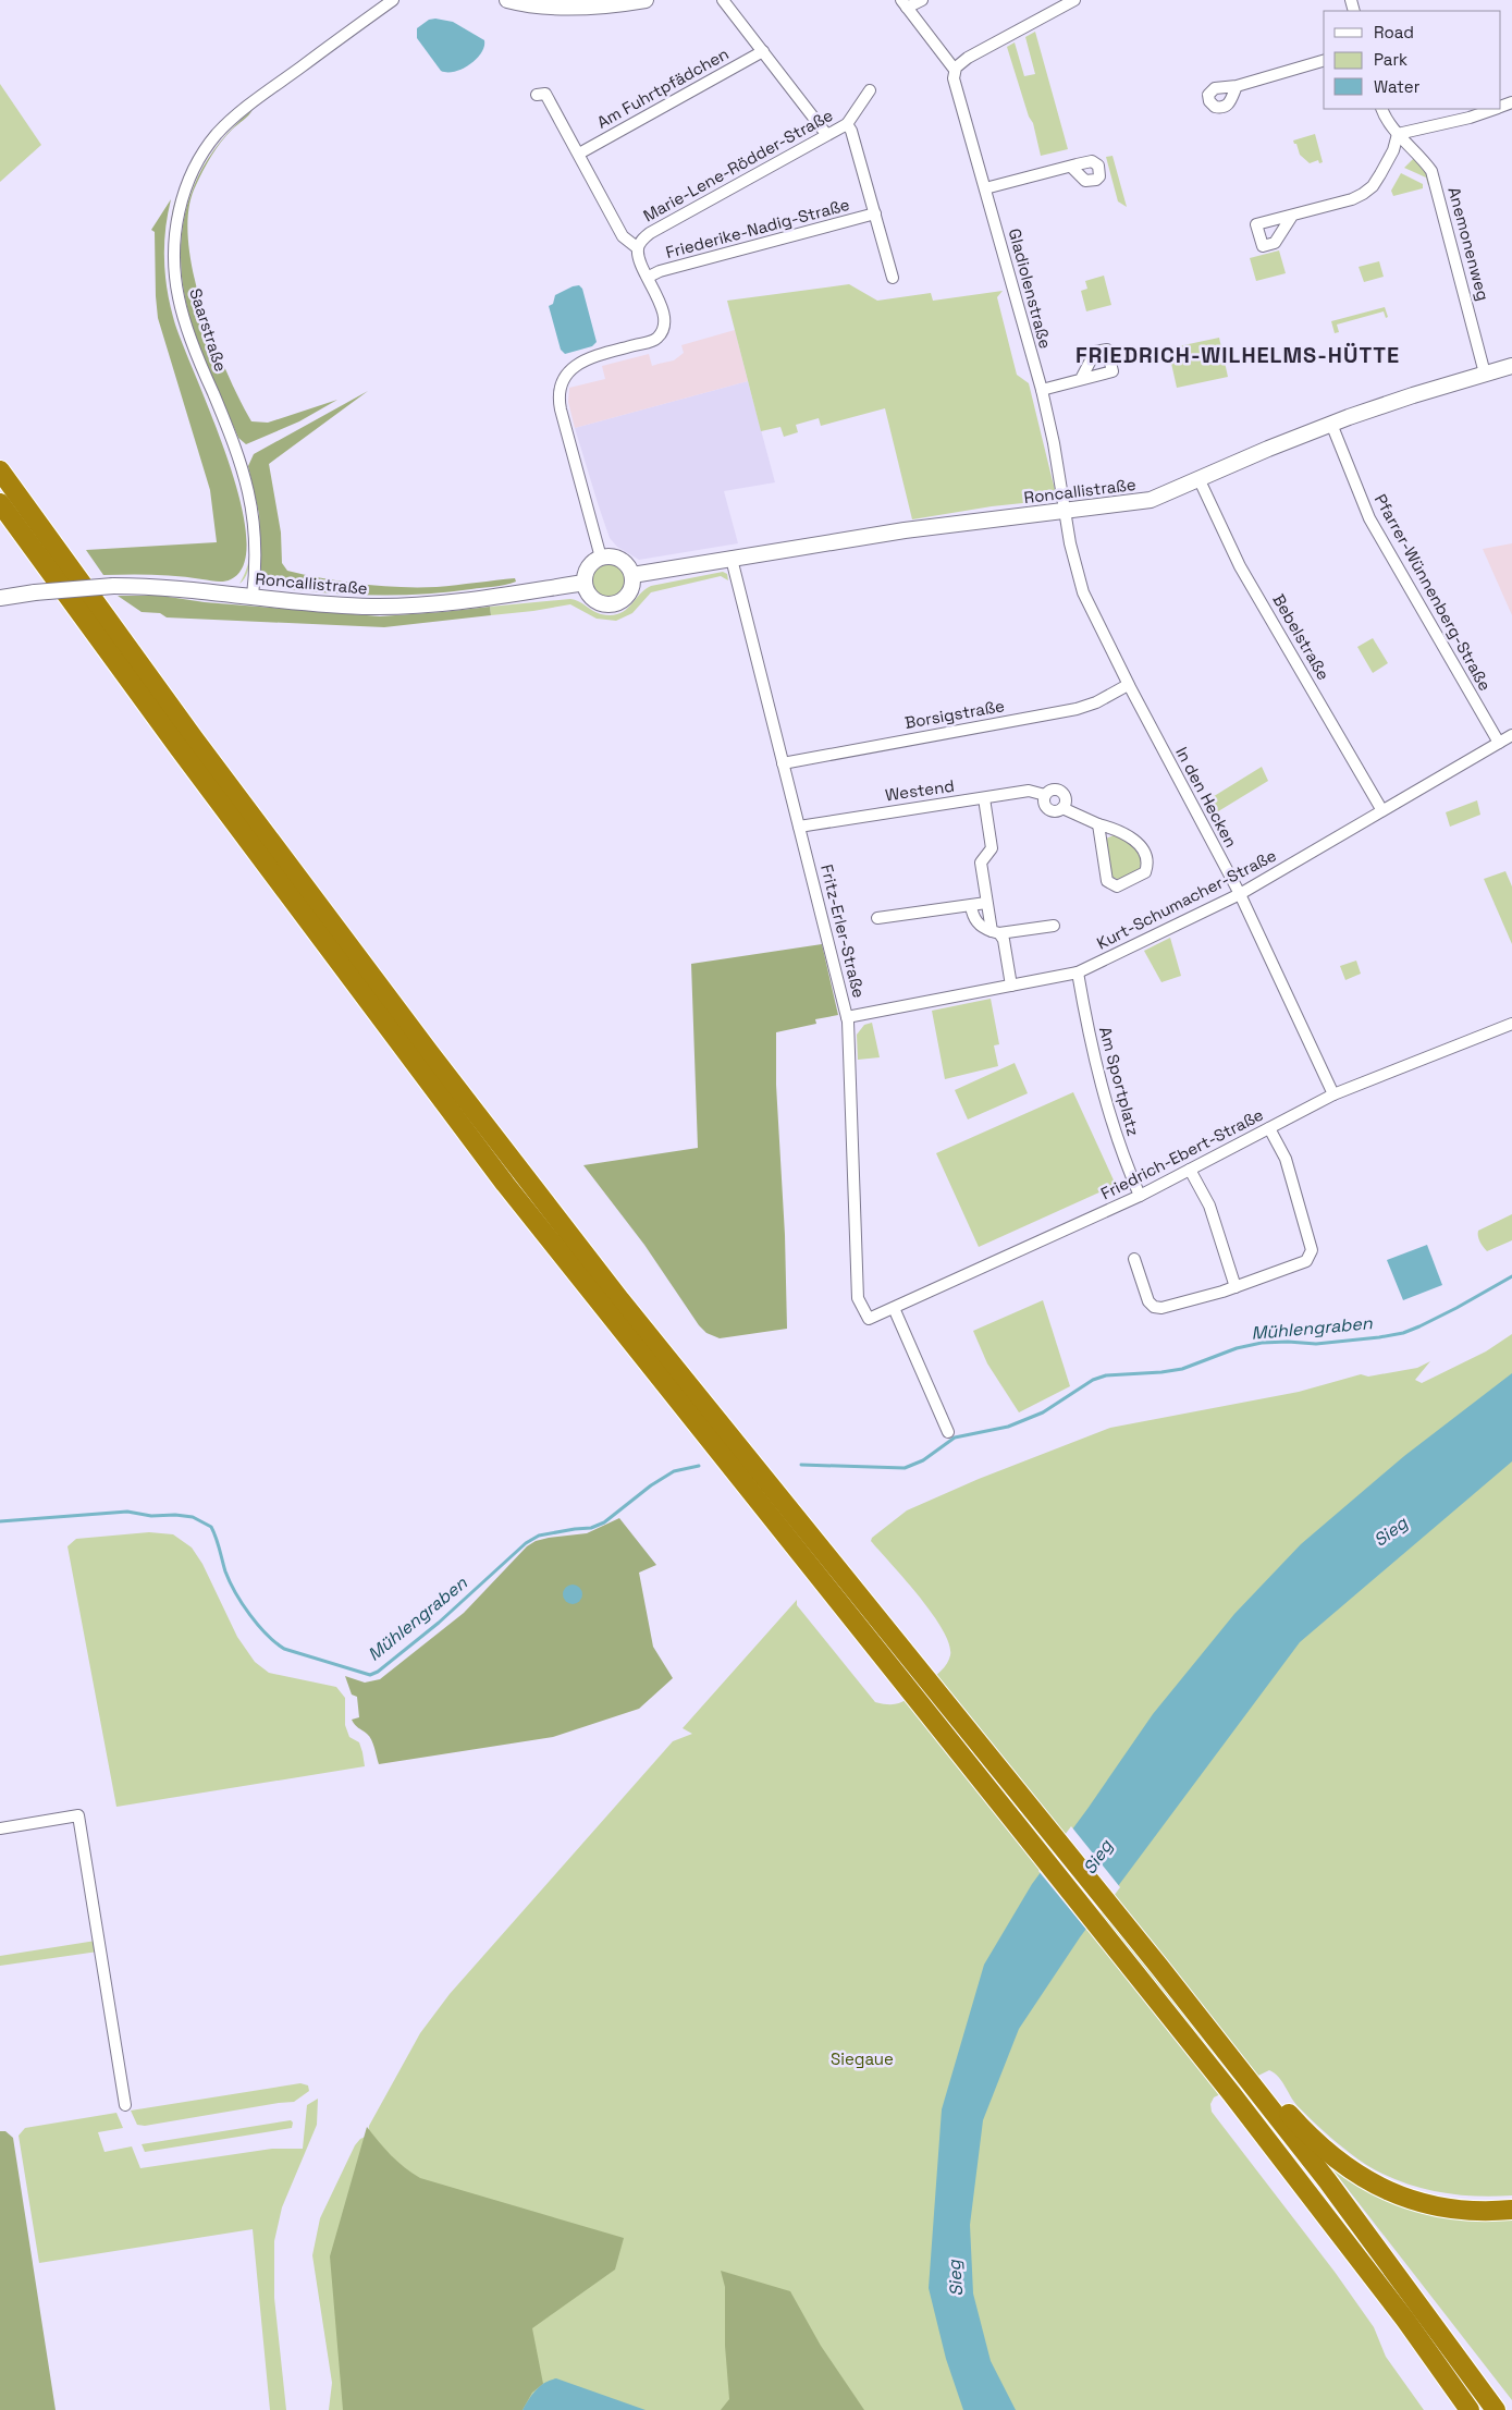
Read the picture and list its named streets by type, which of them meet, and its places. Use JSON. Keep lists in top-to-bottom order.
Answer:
{
  "streets": {
    "street": [
      "Am Fuhrtpfädchen",
      "Marie-Lene-Rödder-Straße",
      "Friederike-Nadig-Straße",
      "Anemonenweg",
      "Gladiolenstraße",
      "Saarstraße",
      "Roncallistraße",
      "Pfarrer-Wünnenberg-Straße",
      "Bebelstraße",
      "Borsigstraße",
      "Westend",
      "In den Hecken",
      "Kurt-Schumacher-Straße",
      "Fritz-Erler-Straße",
      "Am Sportplatz",
      "Friedrich-Ebert-Straße"
    ]
  },
  "crossings": [
    ["Anemonenweg", "Roncallistraße"],
    ["Gladiolenstraße", "Roncallistraße"],
    ["Gladiolenstraße", "In den Hecken"],
    ["Saarstraße", "Roncallistraße"],
    ["Roncallistraße", "Pfarrer-Wünnenberg-Straße"],
    ["Roncallistraße", "Bebelstraße"],
    ["Roncallistraße", "In den Hecken"],
    ["Roncallistraße", "Fritz-Erler-Straße"],
    ["Pfarrer-Wünnenberg-Straße", "Kurt-Schumacher-Straße"],
    ["Bebelstraße", "Kurt-Schumacher-Straße"],
    ["Borsigstraße", "In den Hecken"],
    ["Borsigstraße", "Fritz-Erler-Straße"],
    ["Westend", "Fritz-Erler-Straße"],
    ["In den Hecken", "Kurt-Schumacher-Straße"],
    ["In den Hecken", "Friedrich-Ebert-Straße"],
    ["Kurt-Schumacher-Straße", "Fritz-Erler-Straße"],
    ["Kurt-Schumacher-Straße", "Am Sportplatz"],
    ["Fritz-Erler-Straße", "Friedrich-Ebert-Straße"],
    ["Am Sportplatz", "Friedrich-Ebert-Straße"]
  ],
  "districts": ["FRIEDRICH-WILHELMS-HÜTTE"],
  "water": ["Mühlengraben", "Sieg"],
  "parks": ["Siegaue"],
  "legend": ["Road", "Park", "Water"]
}
